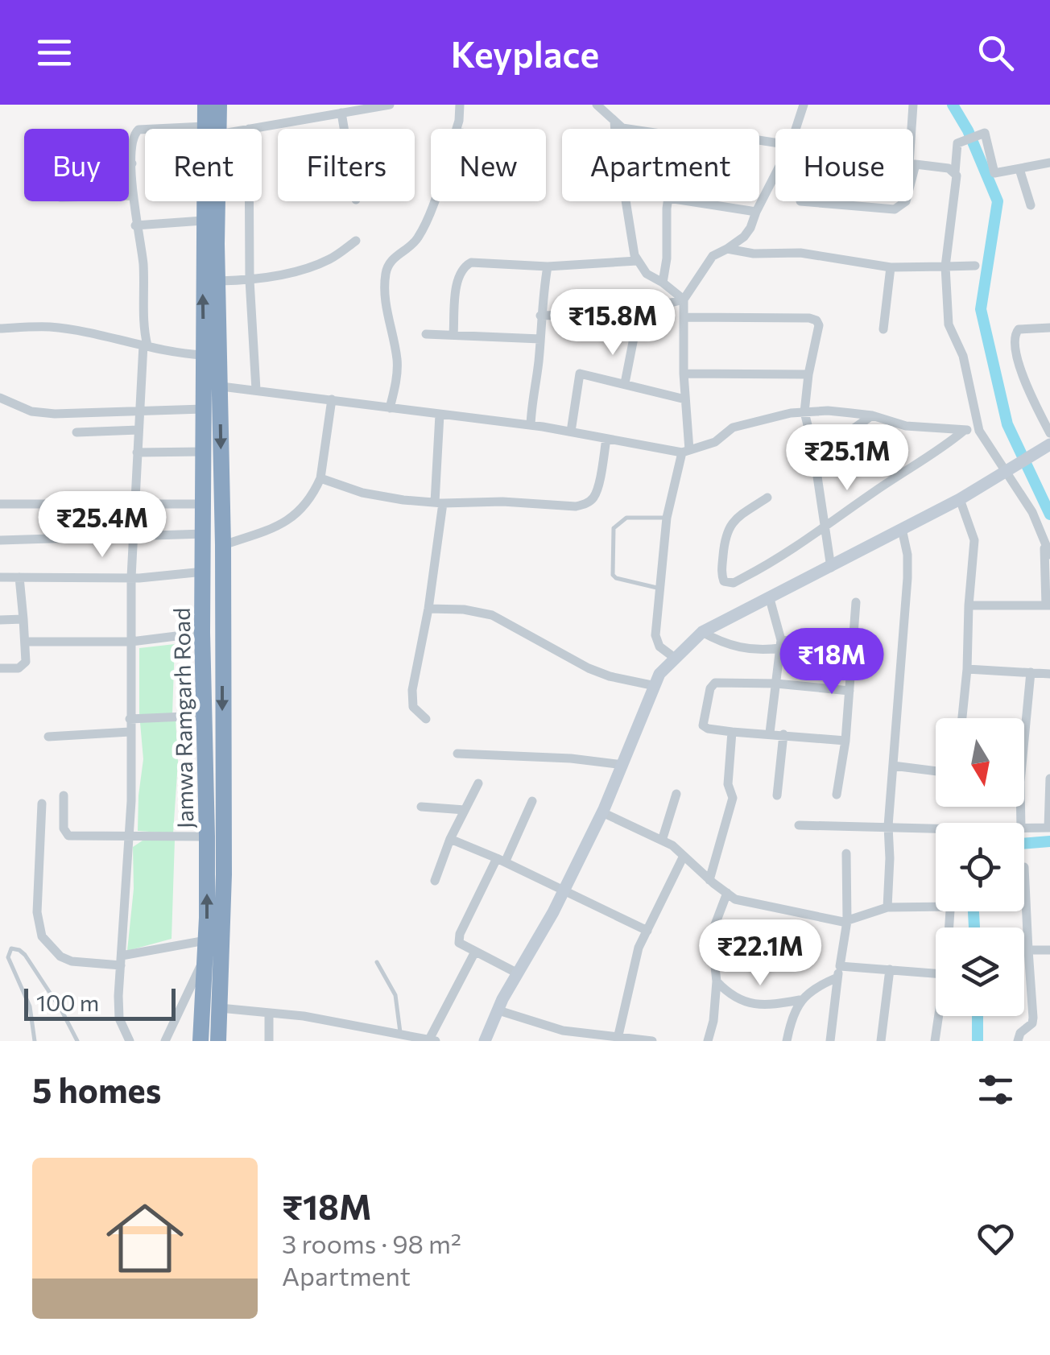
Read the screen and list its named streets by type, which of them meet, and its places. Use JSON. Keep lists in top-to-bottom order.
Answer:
{
  "streets": {
    "highway": ["Jamwa Ramgarh Road"]
  },
  "scale_bar": "100 m",
  "north": "bottom",
  "page": {
    "header": "Keyplace",
    "chip": [
      "Buy",
      "Rent",
      "Filters",
      "New",
      "Apartment",
      "House"
    ],
    "price": [
      "₹15.8M",
      "₹25.1M",
      "₹25.4M",
      "₹18M",
      "₹22.1M"
    ],
    "scale": "100 m",
    "heading": "5 homes",
    "list": [
      {
        "name": "₹18M",
        "note": "3 rooms · 98 m² · Apartment"
      }
    ]
  }
}
